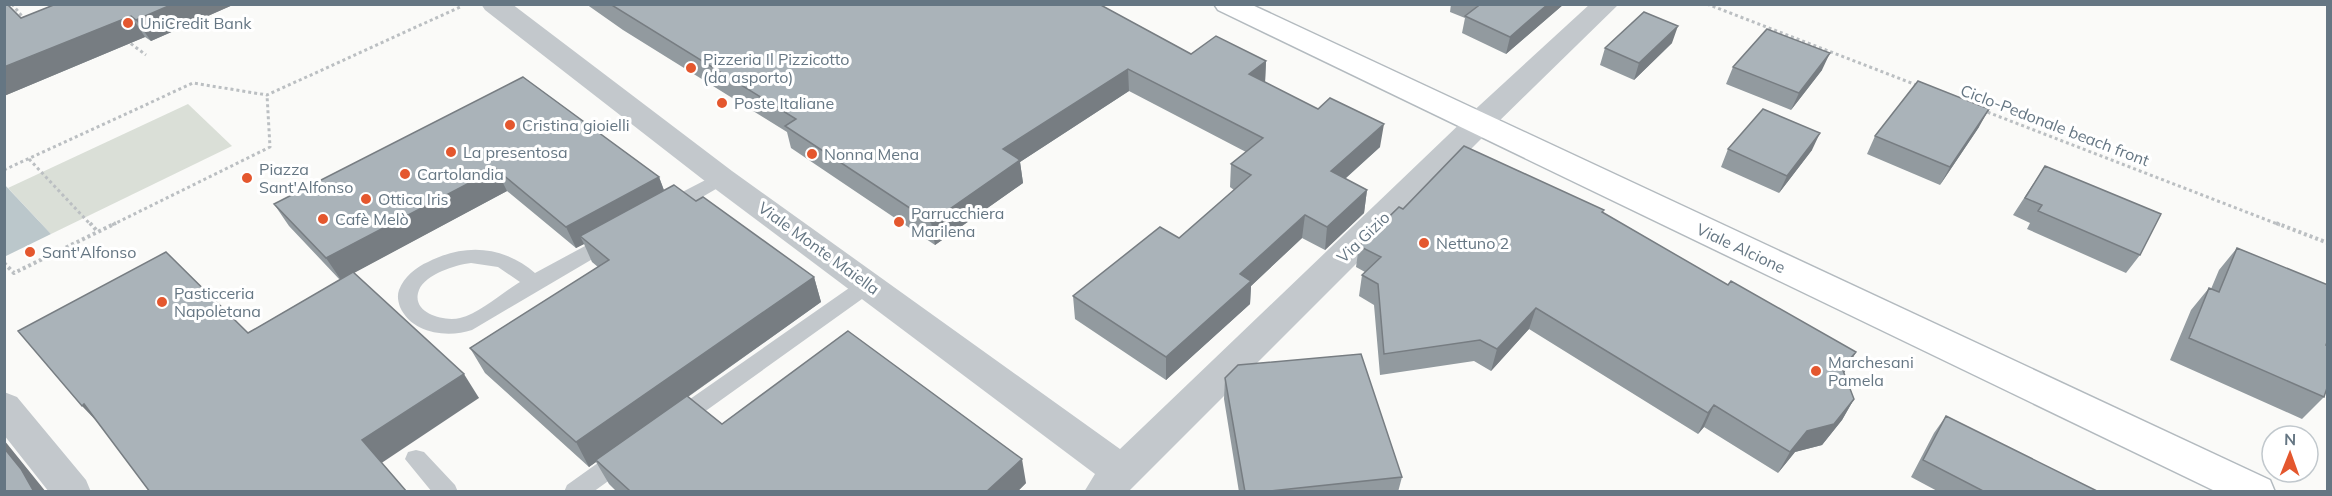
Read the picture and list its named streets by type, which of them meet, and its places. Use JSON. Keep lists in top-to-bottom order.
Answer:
{
  "streets": {
    "street": ["Via Gizio", "Viale Monte Maiella", "Viale Alcione"],
    "path": ["Ciclo-Pedonale beach front"]
  },
  "crossings": [
    ["Via Gizio", "Viale Monte Maiella"],
    ["Via Gizio", "Viale Alcione"]
  ],
  "places": [
    "UniCredit Bank",
    "Pizzeria Il Pizzicotto (da asporto)",
    "Poste Italiane",
    "Cristina gioielli",
    "La presentosa",
    "Nonna Mena",
    "Cartolandia",
    "Piazza Sant'Alfonso",
    "Ottica Iris",
    "Cafè Melò",
    "Parrucchiera Marilena",
    "Nettuno 2",
    "Sant'Alfonso",
    "Pasticceria Napoletana",
    "Marchesani Pamela"
  ],
  "north": "top"
}
